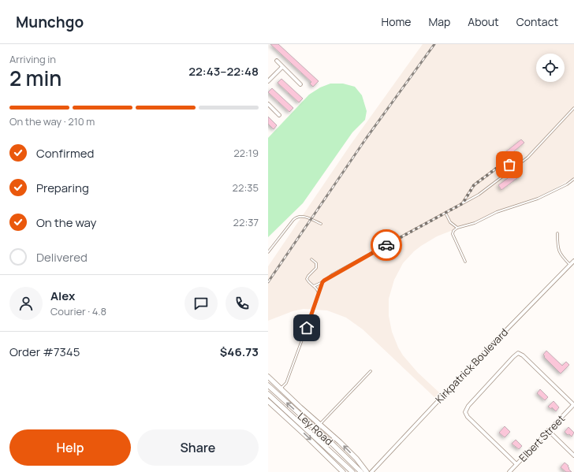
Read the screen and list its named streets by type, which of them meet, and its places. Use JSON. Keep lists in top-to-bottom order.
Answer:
{
  "streets": {
    "main road": ["Ley Road"],
    "street": ["Kirkpatrick Boulevard", "Elbert Street"]
  },
  "page": {
    "header": "Munchgo",
    "nav": [
      "Home",
      "Map",
      "About",
      "Contact"
    ],
    "heading": ["2 min", "Arriving in", "22:43–22:48"],
    "panel": [
      "Alex",
      "Courier · 4.8",
      "Order #7345",
      "$46.73"
    ],
    "bar": "On the way · 210 m",
    "list": [
      ["Confirmed", "22:19"],
      ["Preparing", "22:35"],
      ["On the way", "22:37"],
      "Delivered"
    ],
    "buttons": ["Help", "Share"]
  }
}
